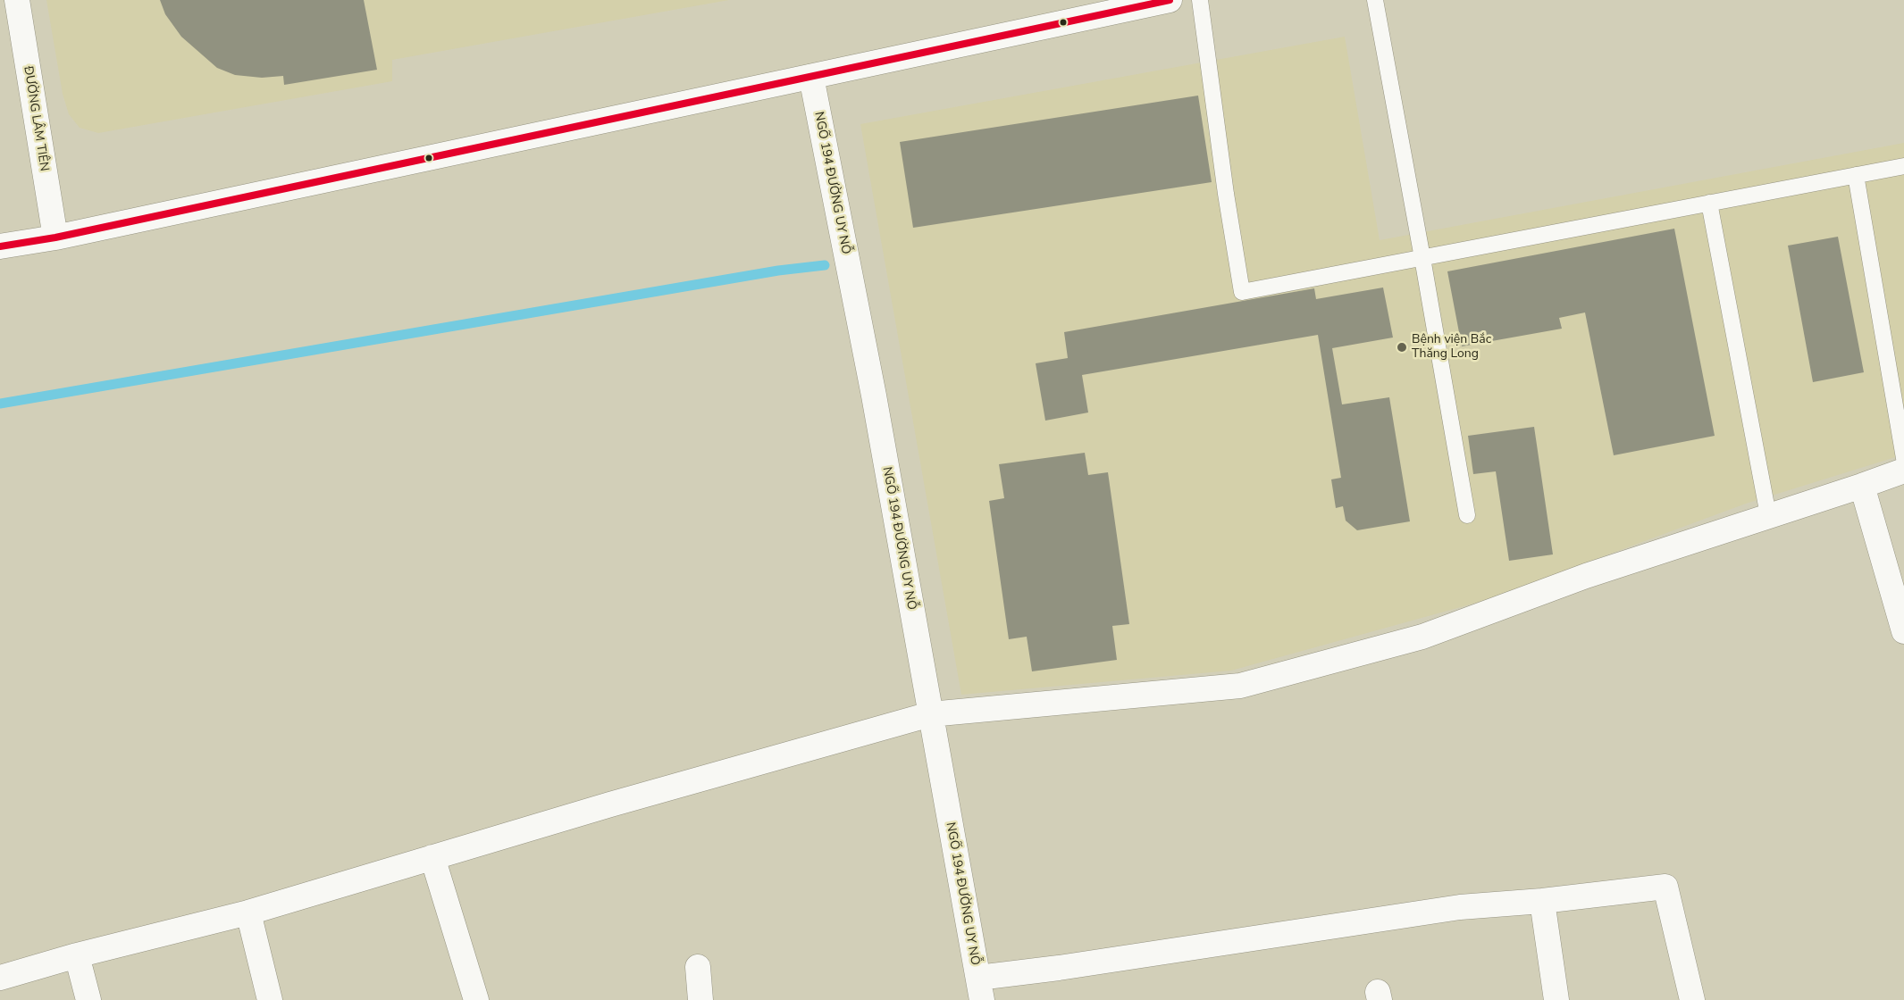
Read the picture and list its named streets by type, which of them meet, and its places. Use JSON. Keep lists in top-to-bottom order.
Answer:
{
  "streets": {
    "street": ["ĐƯỜNG LÂM TIÊN", "NGÕ 194 ĐƯỜNG UY NỖ"]
  },
  "places": ["Bệnh viện Bắc Thăng Long"]
}
